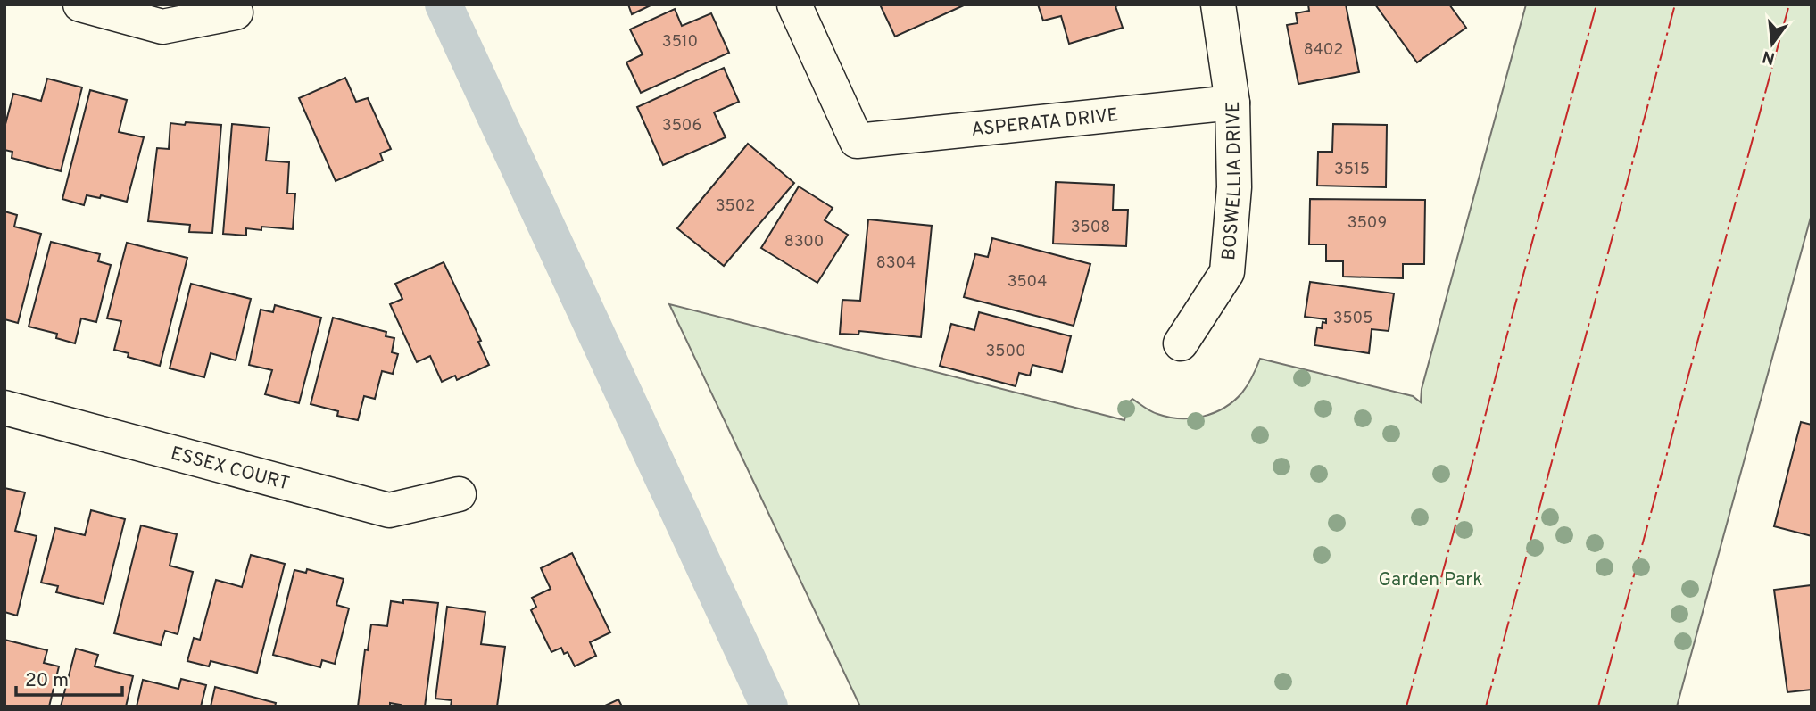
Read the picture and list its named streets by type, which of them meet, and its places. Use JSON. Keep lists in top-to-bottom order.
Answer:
{
  "streets": {
    "street": ["ASPERATA DRIVE", "BOSWELLIA DRIVE", "ESSEX COURT"]
  },
  "crossings": [
    ["ASPERATA DRIVE", "BOSWELLIA DRIVE"]
  ],
  "parks": ["Garden Park"],
  "house_numbers": [
    "3510",
    "8402",
    "3506",
    "3515",
    "3502",
    "3509",
    "3508",
    "8300",
    "8304",
    "3504",
    "3505",
    "3500"
  ],
  "scale_bar": "20 m",
  "north": "bottom"
}
